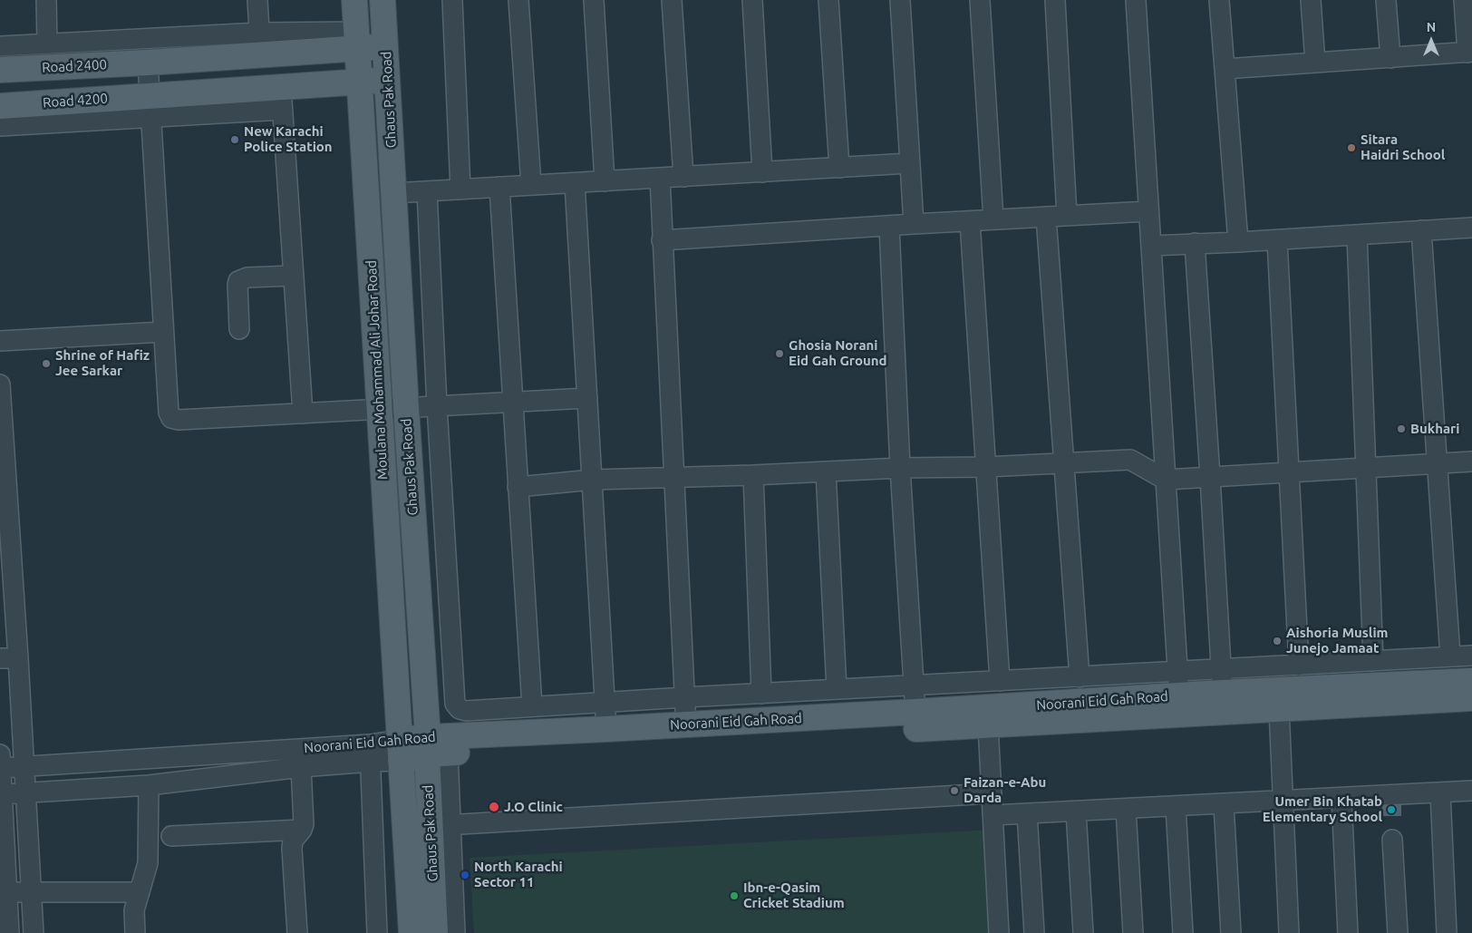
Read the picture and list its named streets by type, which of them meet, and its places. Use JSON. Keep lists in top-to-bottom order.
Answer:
{
  "streets": {
    "main road": [
      "Road 2400",
      "Ghaus Pak Road",
      "Road 4200",
      "Moulana Mohammad Ali Johar Road",
      "Noorani Eid Gah Road"
    ]
  },
  "crossings": [
    ["Road 2400", "Ghaus Pak Road"],
    ["Road 2400", "Moulana Mohammad Ali Johar Road"],
    ["Ghaus Pak Road", "Road 4200"],
    ["Ghaus Pak Road", "Noorani Eid Gah Road"],
    ["Road 4200", "Moulana Mohammad Ali Johar Road"],
    ["Moulana Mohammad Ali Johar Road", "Noorani Eid Gah Road"]
  ],
  "places": [
    "New Karachi Police Station",
    "Sitara Haidri School",
    "Ghosia Norani Eid Gah Ground",
    "Shrine of Hafiz Jee Sarkar",
    "Bukhari",
    "Aishoria Muslim Junejo Jamaat",
    "Faizan-e-Abu Darda",
    "J.O Clinic",
    "Umer Bin Khatab Elementary School",
    "North Karachi Sector 11",
    "Ibn-e-Qasim Cricket Stadium"
  ],
  "north": "top"
}
